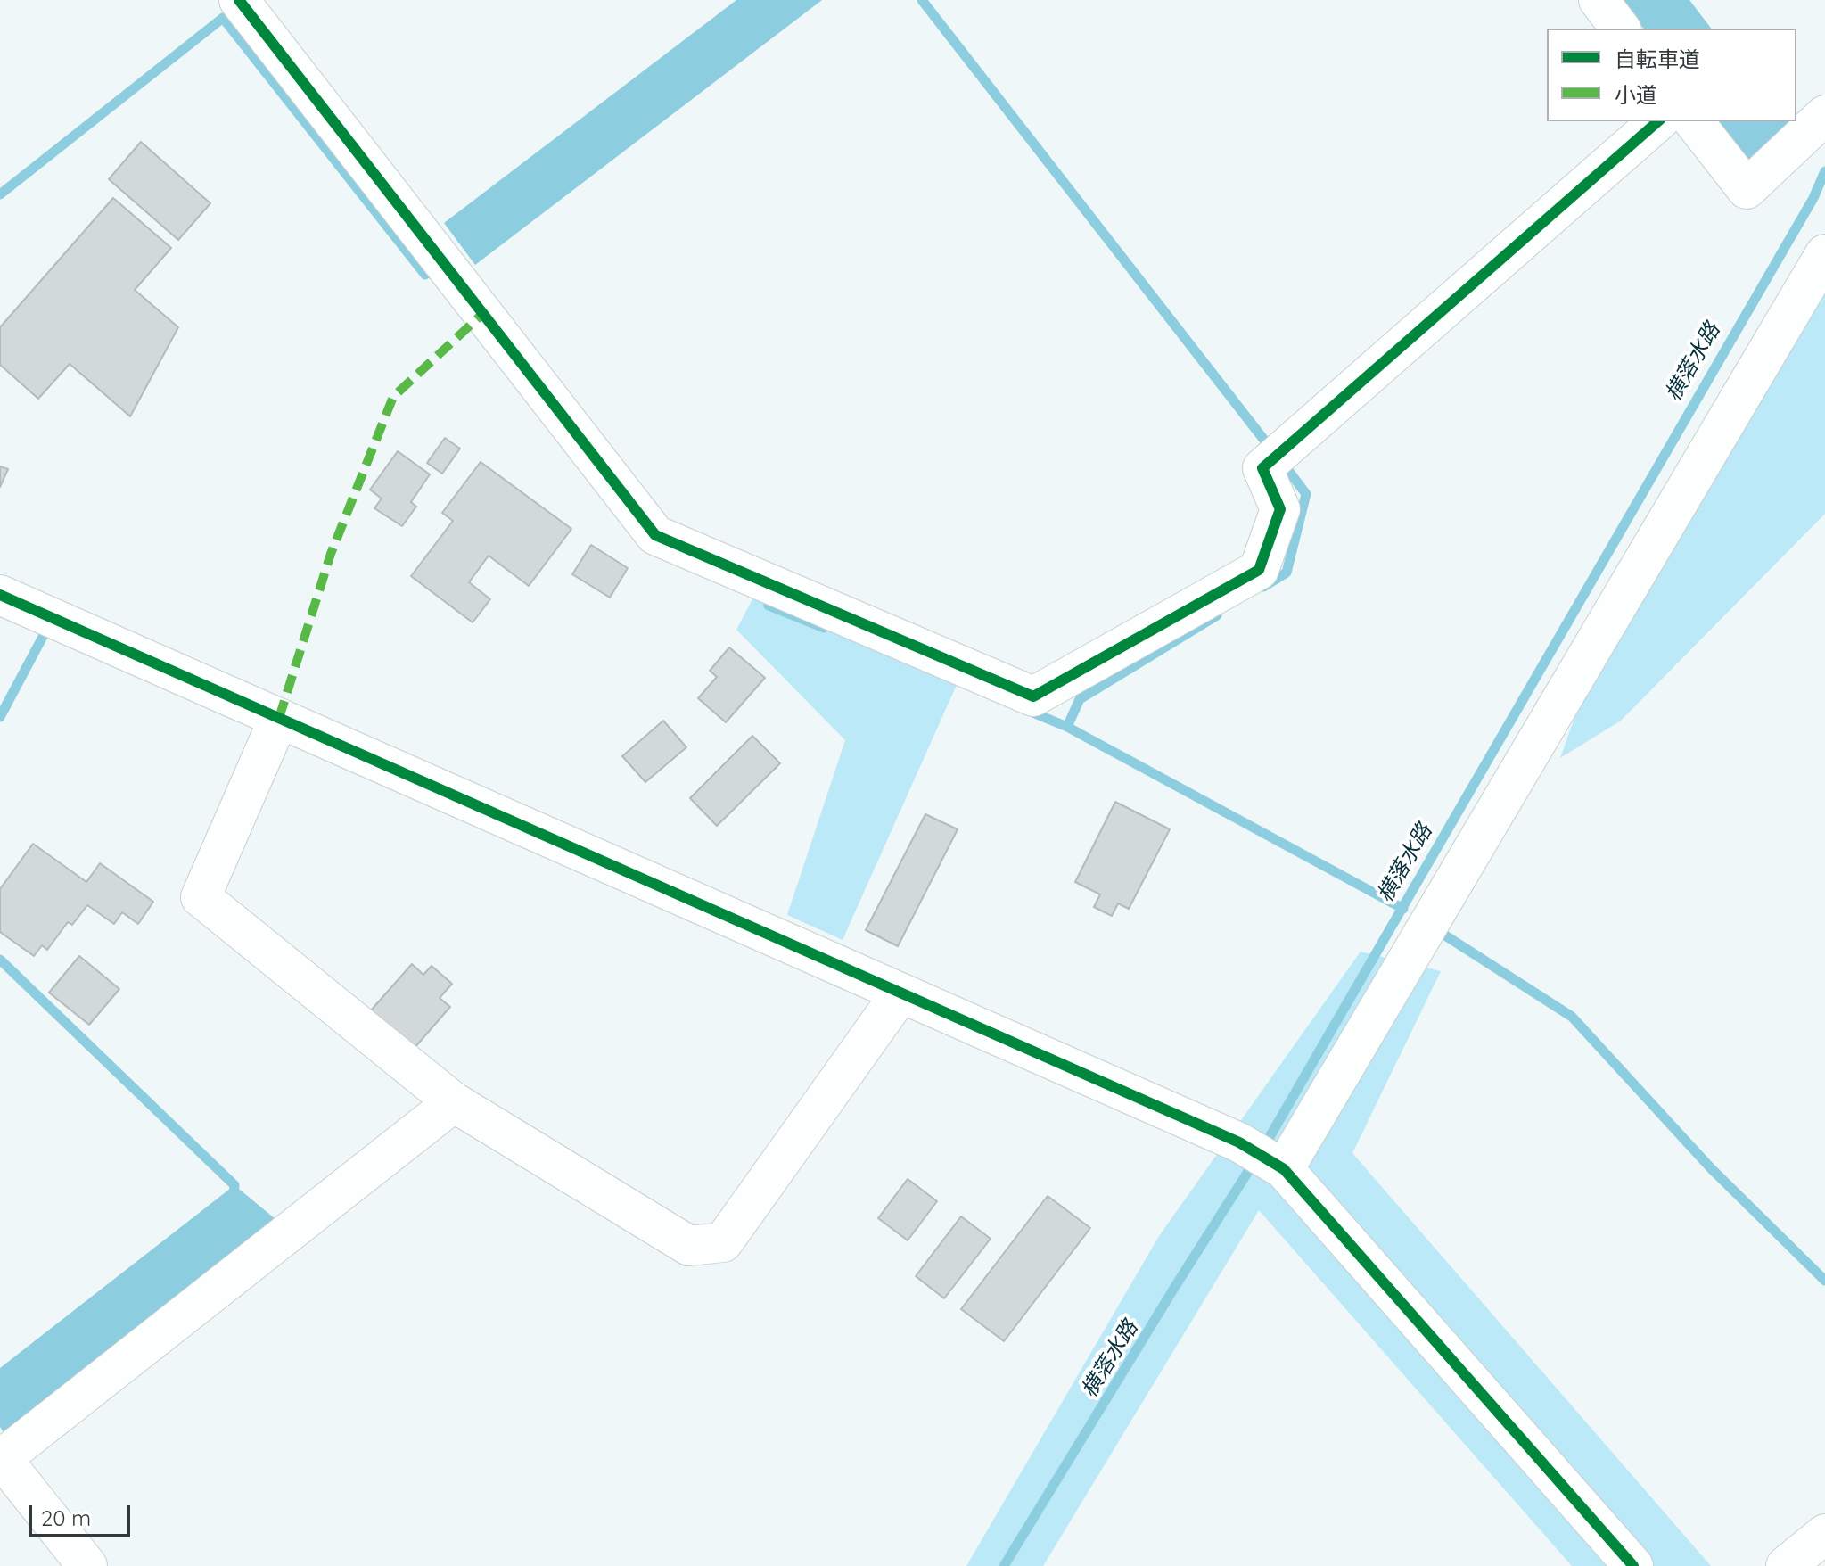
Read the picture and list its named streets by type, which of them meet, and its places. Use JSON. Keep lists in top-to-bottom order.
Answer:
{
  "water": ["横落水路"],
  "legend": ["自転車道", "小道"],
  "scale_bar": "20 m"
}
